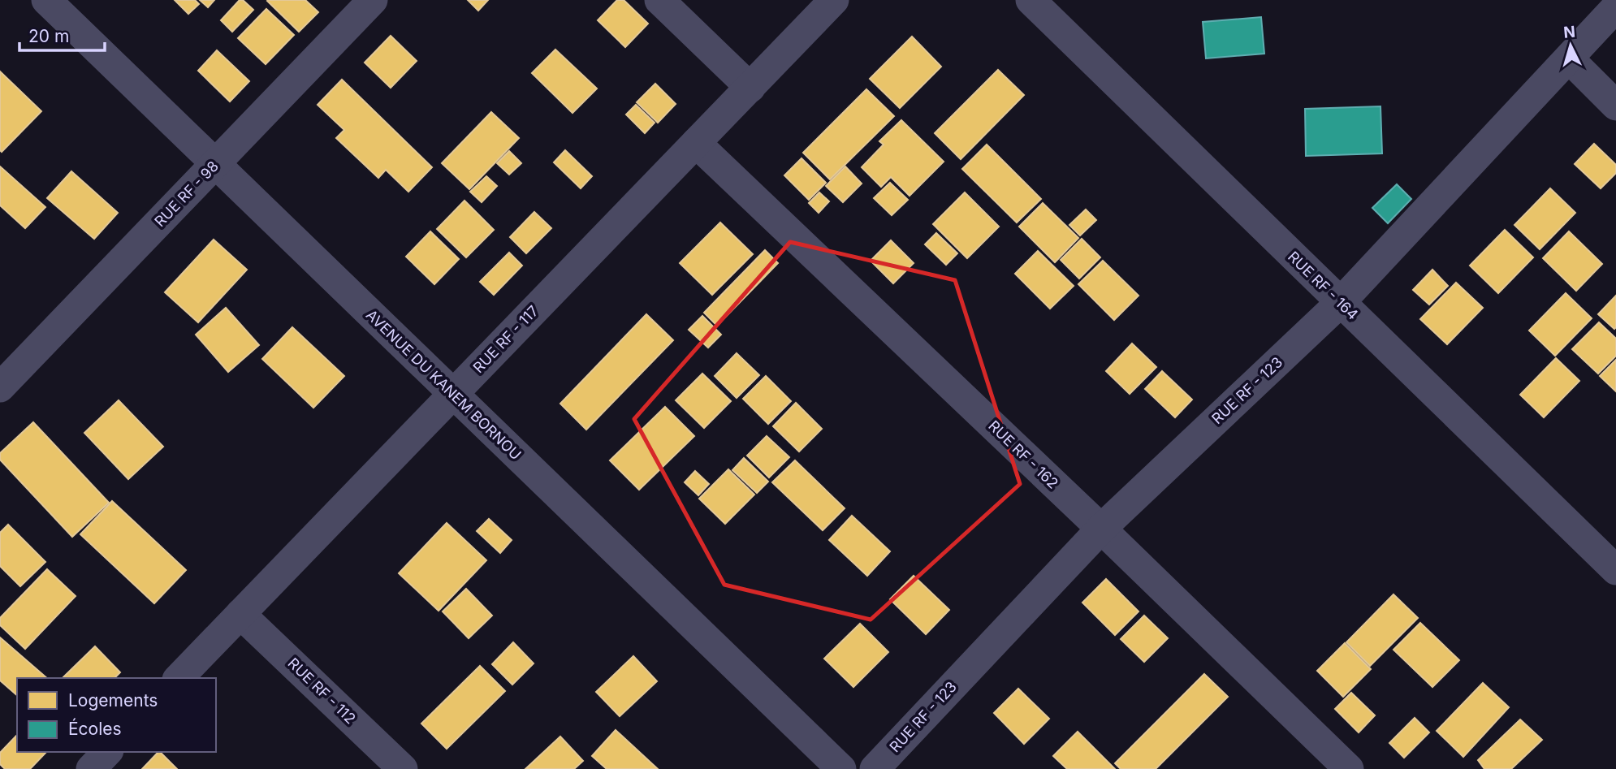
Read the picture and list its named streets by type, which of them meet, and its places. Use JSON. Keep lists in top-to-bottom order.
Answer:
{
  "streets": {
    "street": [
      "RUE RF - 98",
      "RUE RF - 164",
      "RUE RF - 117",
      "AVENUE DU KANEM BORNOU",
      "RUE RF - 123",
      "RUE RF - 162",
      "RUE RF - 112"
    ]
  },
  "crossings": [
    ["RUE RF - 98", "AVENUE DU KANEM BORNOU"],
    ["RUE RF - 164", "RUE RF - 123"],
    ["RUE RF - 117", "AVENUE DU KANEM BORNOU"],
    ["RUE RF - 117", "RUE RF - 162"],
    ["RUE RF - 117", "RUE RF - 112"],
    ["RUE RF - 123", "RUE RF - 162"]
  ],
  "legend": ["Logements", "Écoles"],
  "scale_bar": "20 m",
  "north": "top"
}
